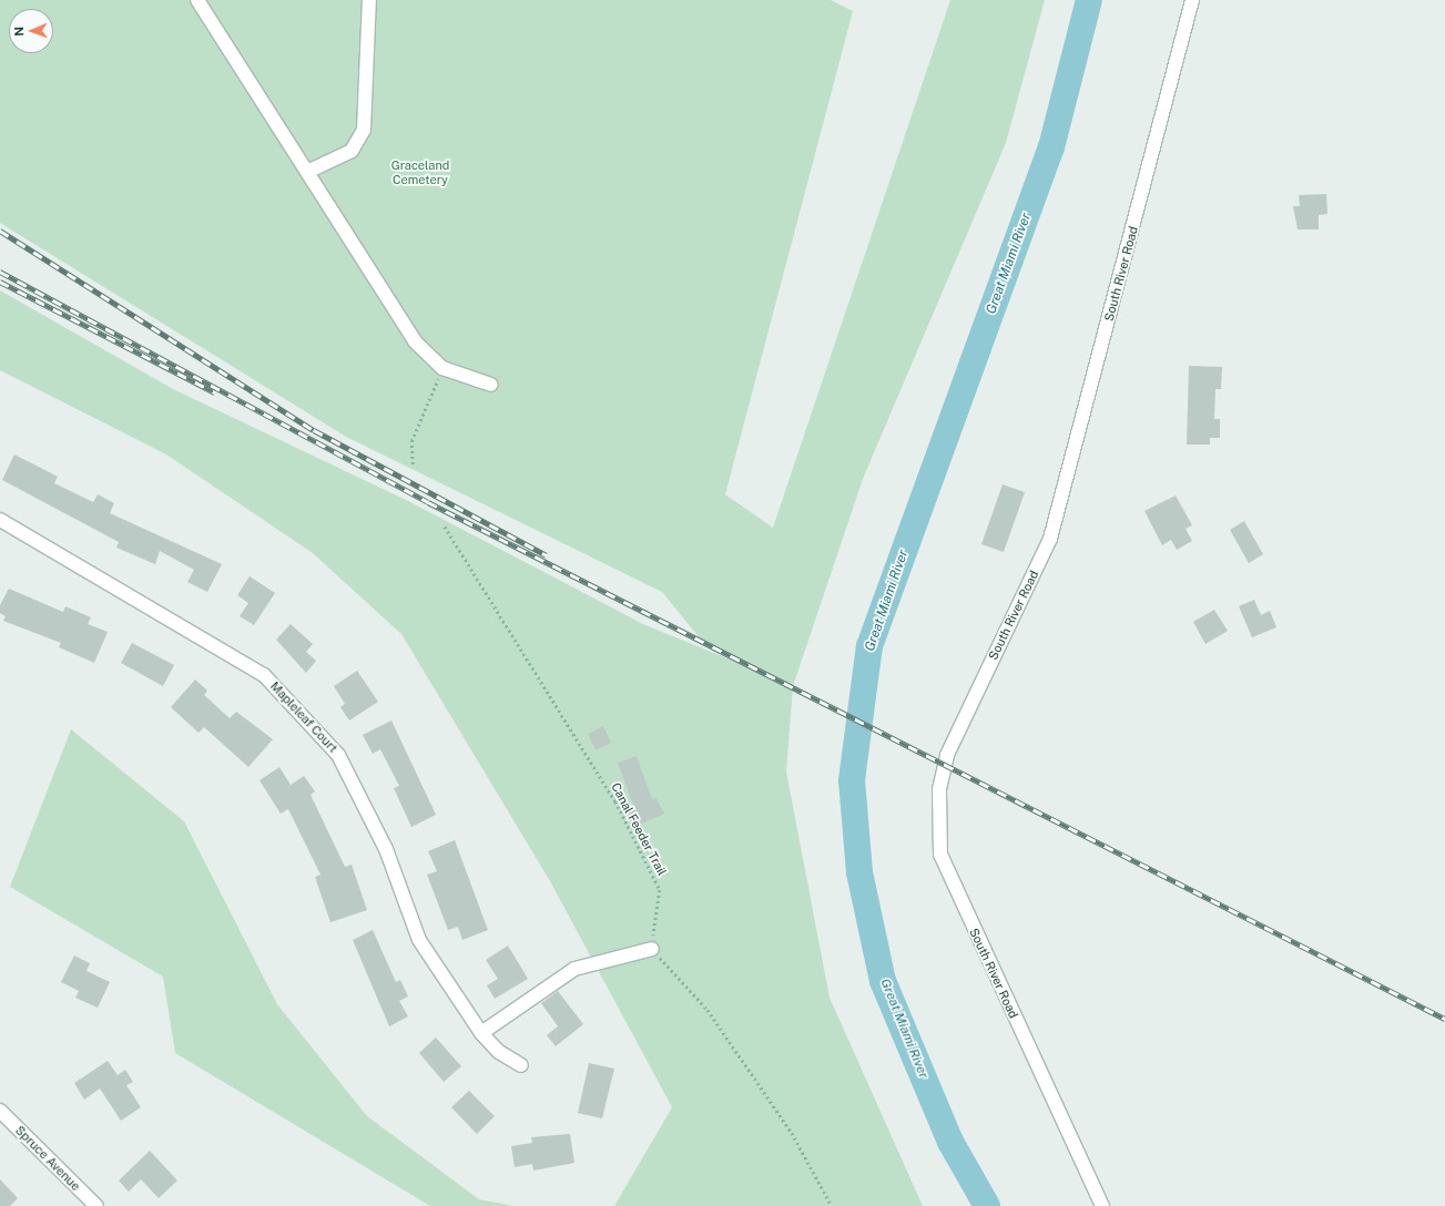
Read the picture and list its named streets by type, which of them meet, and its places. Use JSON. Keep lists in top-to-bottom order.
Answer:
{
  "streets": {
    "street": ["South River Road", "Mapleleaf Court", "Spruce Avenue"],
    "path": ["Canal Feeder Trail"]
  },
  "water": ["Great Miami River"],
  "parks": ["Graceland Cemetery"],
  "north": "left"
}
